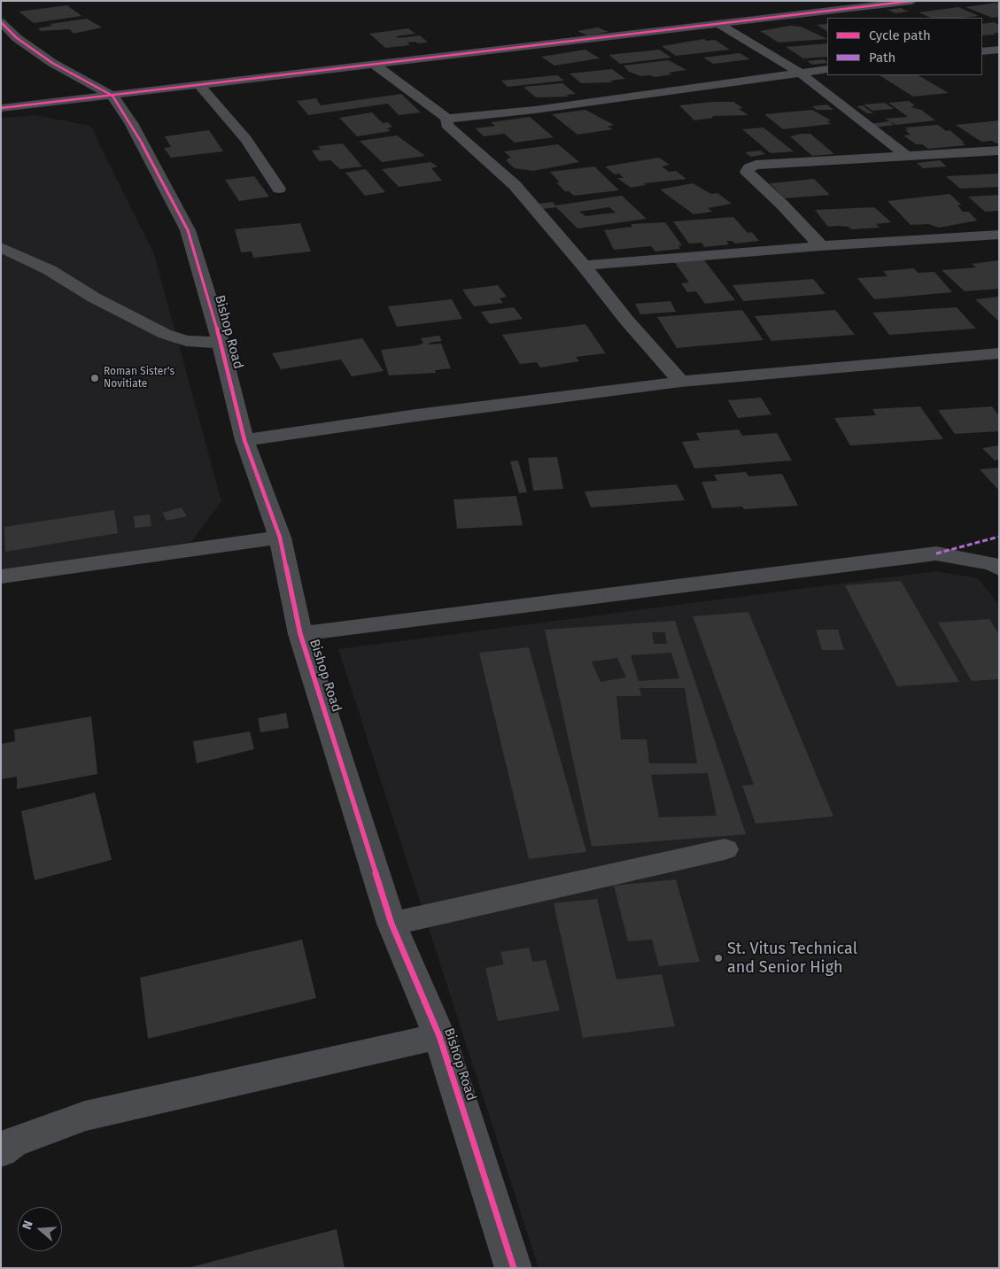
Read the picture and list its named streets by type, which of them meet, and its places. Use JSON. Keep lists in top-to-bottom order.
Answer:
{
  "streets": {
    "street": ["Bishop Road"]
  },
  "places": ["Roman Sister's Novitiate", "St. Vitus Technical and Senior High"],
  "legend": ["Cycle path", "Path"],
  "north": "left"
}
